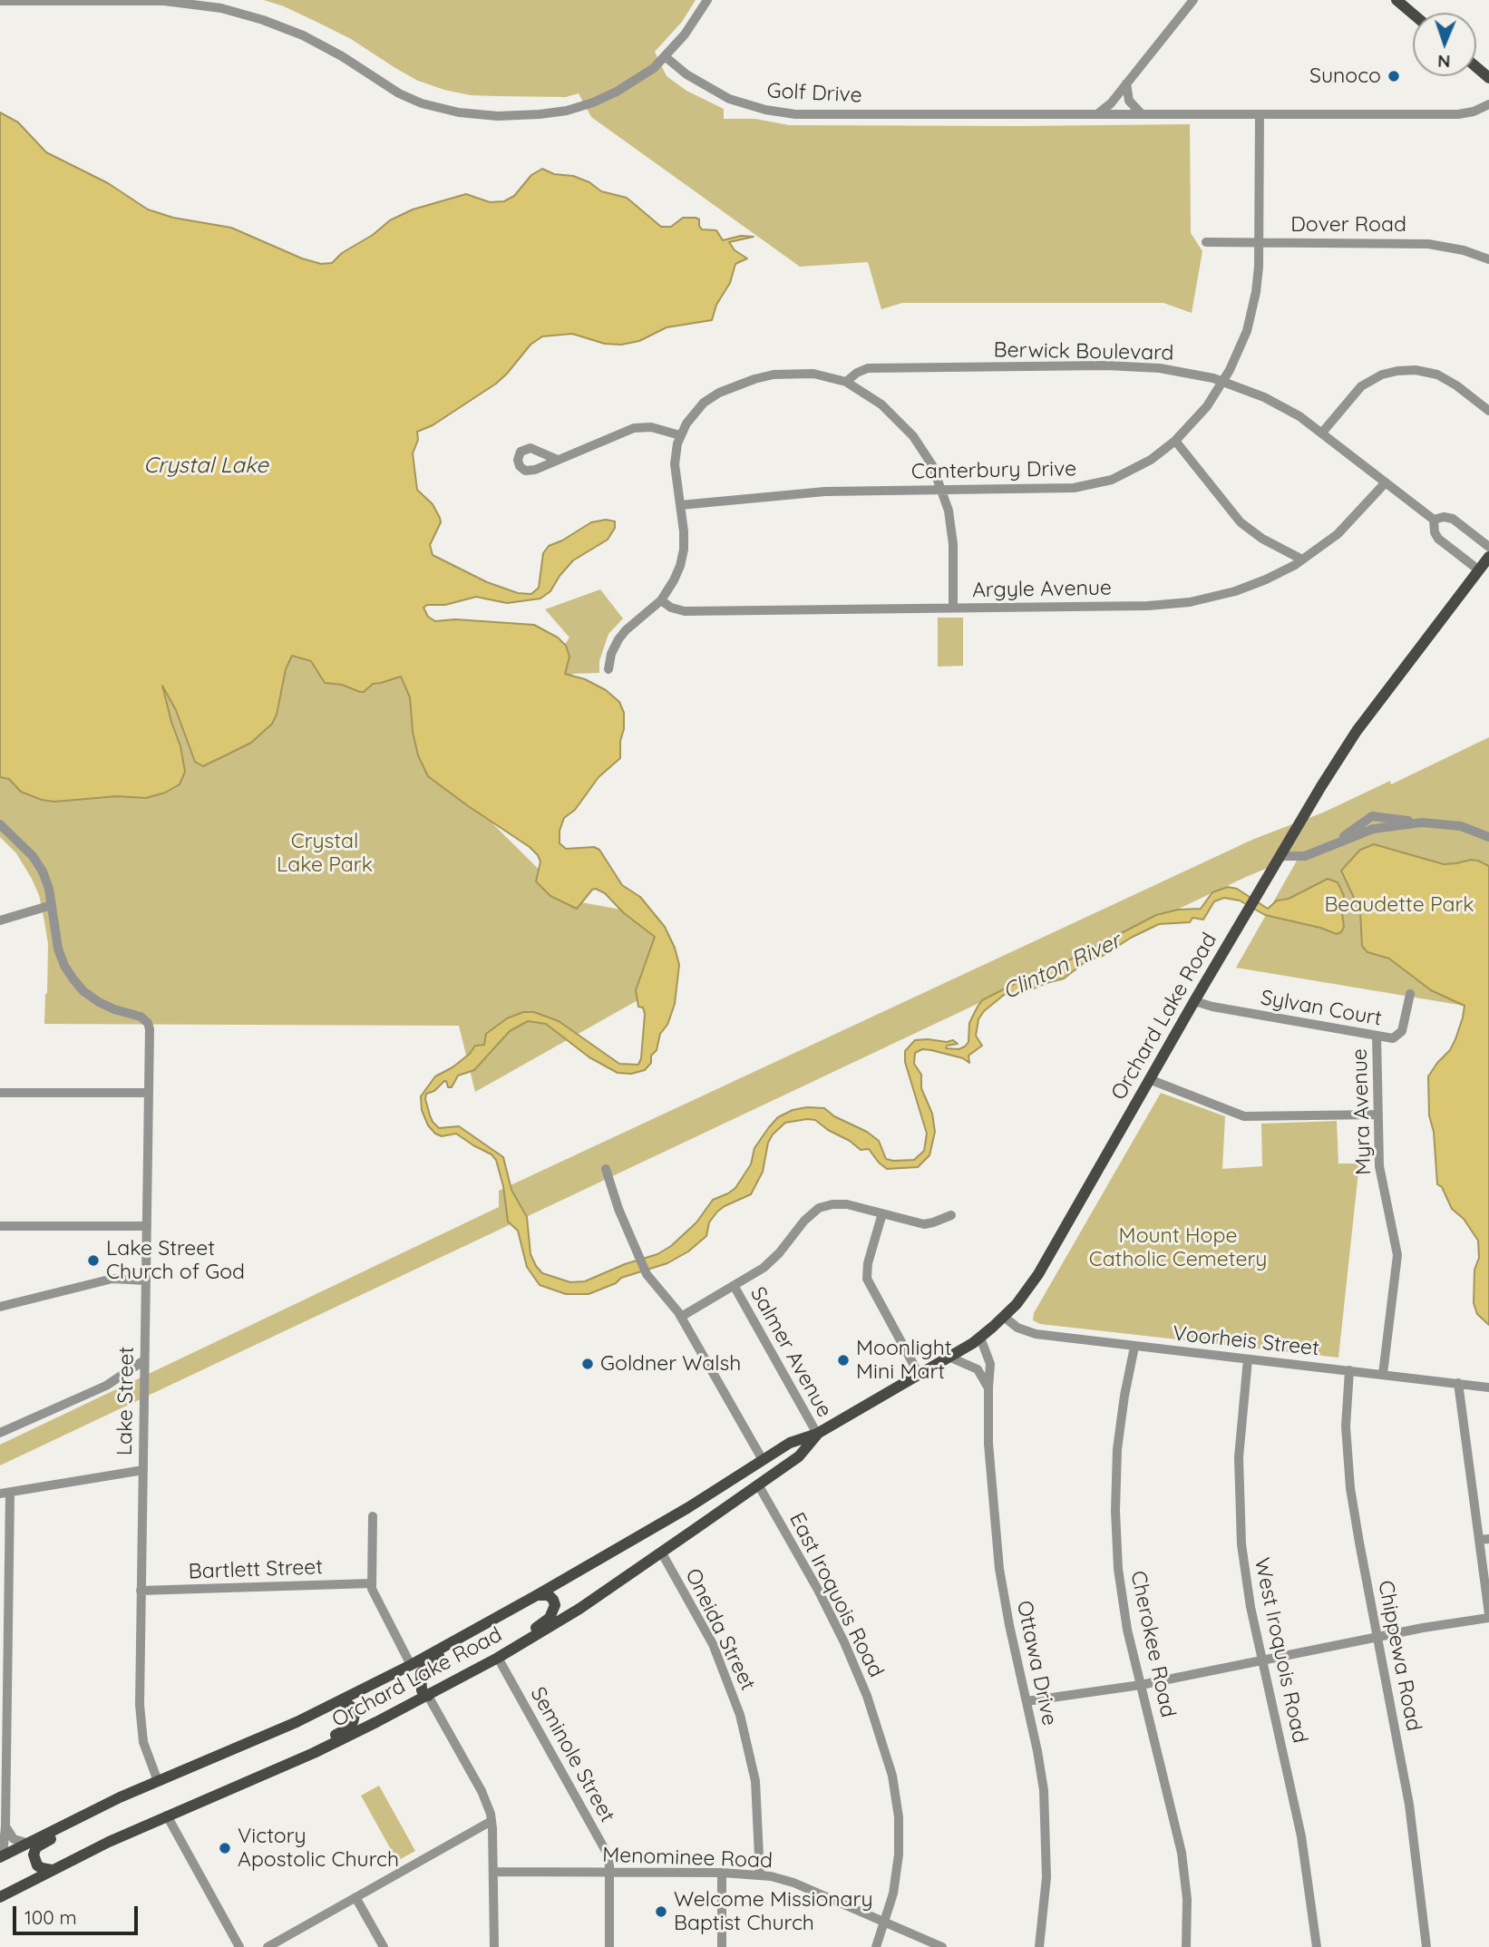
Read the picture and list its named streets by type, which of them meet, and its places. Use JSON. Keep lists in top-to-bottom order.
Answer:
{
  "streets": {
    "main road": ["Orchard Lake Road"],
    "street": [
      "Golf Drive",
      "Dover Road",
      "Berwick Boulevard",
      "Canterbury Drive",
      "Argyle Avenue",
      "Sylvan Court",
      "Myra Avenue",
      "Voorheis Street",
      "Salmer Avenue",
      "Lake Street",
      "Bartlett Street",
      "East Iroquois Road",
      "Oneida Street",
      "Cherokee Road",
      "West Iroquois Road",
      "Chippewa Road",
      "Ottawa Drive",
      "Seminole Street",
      "Menominee Road"
    ]
  },
  "crossings": [
    ["Golf Drive", "Canterbury Drive"],
    ["Dover Road", "Canterbury Drive"],
    ["Berwick Boulevard", "Canterbury Drive"],
    ["Berwick Boulevard", "Argyle Avenue"],
    ["Berwick Boulevard", "Orchard Lake Road"],
    ["Sylvan Court", "Orchard Lake Road"],
    ["Sylvan Court", "Myra Avenue"],
    ["Orchard Lake Road", "Voorheis Street"],
    ["Orchard Lake Road", "Salmer Avenue"],
    ["Orchard Lake Road", "Lake Street"],
    ["Orchard Lake Road", "East Iroquois Road"],
    ["Orchard Lake Road", "Oneida Street"],
    ["Orchard Lake Road", "Ottawa Drive"],
    ["Orchard Lake Road", "Seminole Street"],
    ["Myra Avenue", "Voorheis Street"],
    ["Voorheis Street", "Cherokee Road"],
    ["Voorheis Street", "West Iroquois Road"],
    ["Voorheis Street", "Chippewa Road"],
    ["Lake Street", "Bartlett Street"],
    ["East Iroquois Road", "Menominee Road"],
    ["Oneida Street", "Menominee Road"],
    ["Seminole Street", "Menominee Road"]
  ],
  "water": ["Crystal Lake", "Clinton River"],
  "parks": ["Crystal Lake Park", "Beaudette Park", "Mount Hope Catholic Cemetery"],
  "places": [
    "Sunoco",
    "Lake Street Church of God",
    "Moonlight Mini Mart",
    "Goldner Walsh",
    "Victory Apostolic Church",
    "Welcome Missionary Baptist Church"
  ],
  "scale_bar": "100 m",
  "north": "bottom"
}
